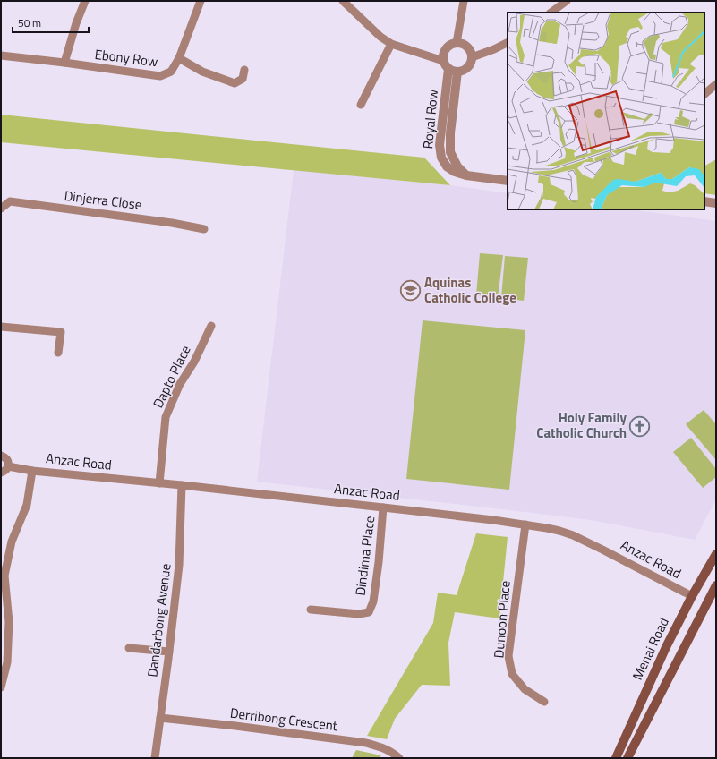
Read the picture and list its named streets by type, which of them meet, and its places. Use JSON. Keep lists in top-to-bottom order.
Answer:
{
  "streets": {
    "main road": ["Anzac Road", "Menai Road"],
    "street": [
      "Ebony Row",
      "Royal Row",
      "Dinjerra Close",
      "Dapto Place",
      "Dindima Place",
      "Dunoon Place",
      "Dandarbong Avenue",
      "Derribong Crescent"
    ]
  },
  "crossings": [
    ["Dapto Place", "Anzac Road"],
    ["Anzac Road", "Dindima Place"],
    ["Anzac Road", "Dunoon Place"],
    ["Anzac Road", "Dandarbong Avenue"],
    ["Anzac Road", "Menai Road"],
    ["Dandarbong Avenue", "Derribong Crescent"]
  ],
  "places": {
    "school or university": ["Aquinas Catholic College"],
    "church": ["Holy Family Catholic Church"]
  },
  "scale_bar": "50 m"
}
